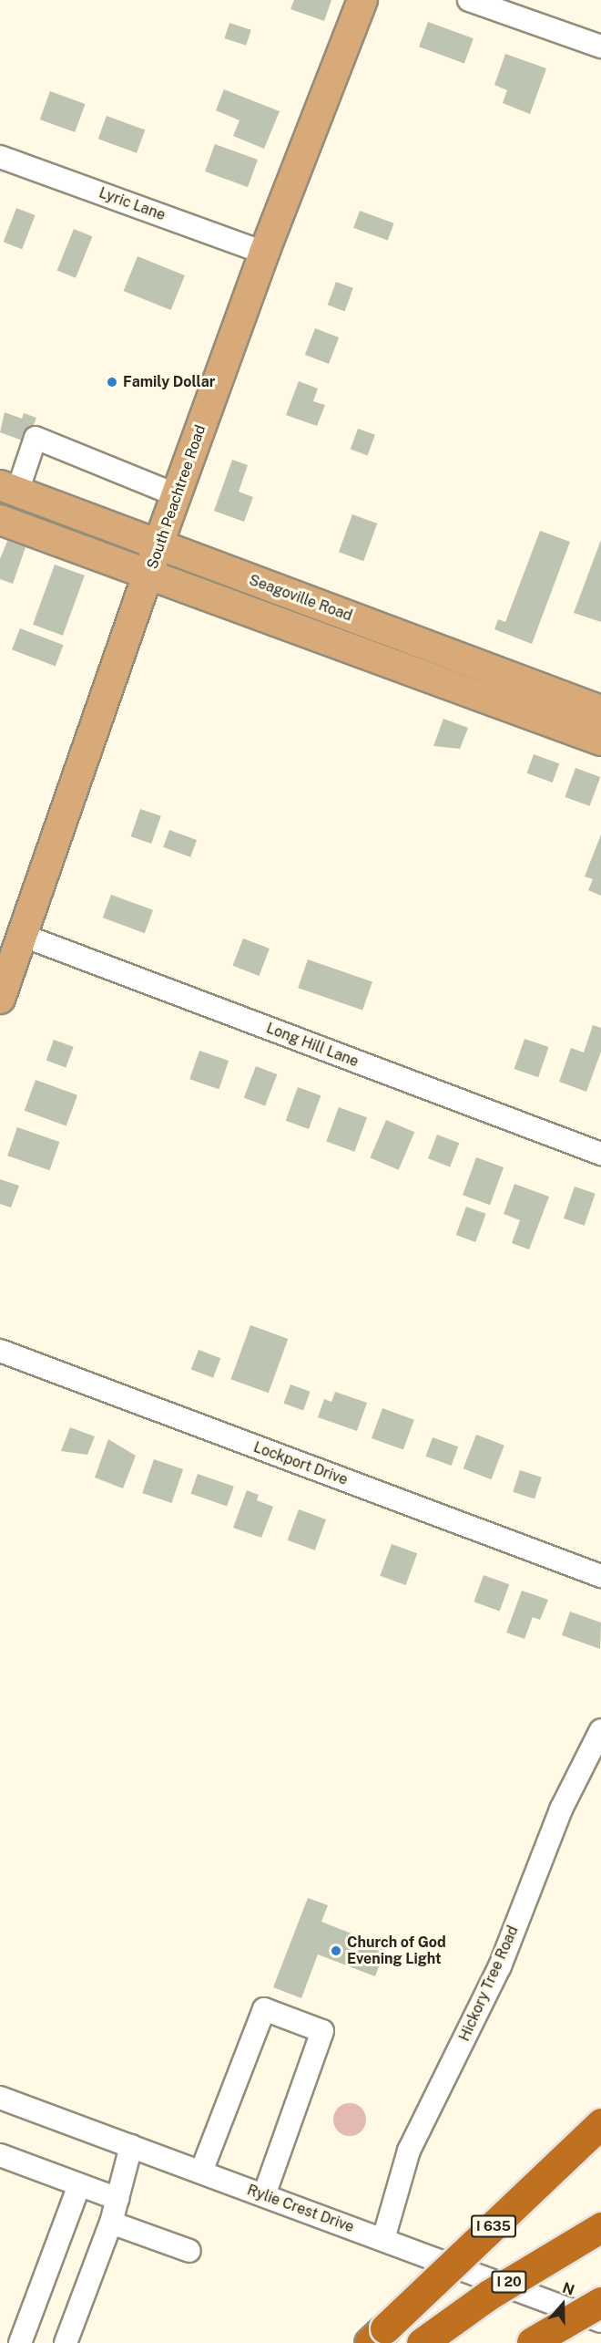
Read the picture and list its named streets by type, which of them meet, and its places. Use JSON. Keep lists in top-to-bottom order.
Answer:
{
  "streets": {
    "highway": ["I 635", "I 20"],
    "main road": ["South Peachtree Road", "Seagoville Road"],
    "street": [
      "Lyric Lane",
      "Long Hill Lane",
      "Lockport Drive",
      "Hickory Tree Road",
      "Rylie Crest Drive"
    ]
  },
  "crossings": [
    ["Lyric Lane", "South Peachtree Road"],
    ["South Peachtree Road", "Seagoville Road"],
    ["South Peachtree Road", "Long Hill Lane"],
    ["Hickory Tree Road", "Rylie Crest Drive"]
  ],
  "places": ["Family Dollar", "Church of God Evening Light"],
  "north": "top"
}
